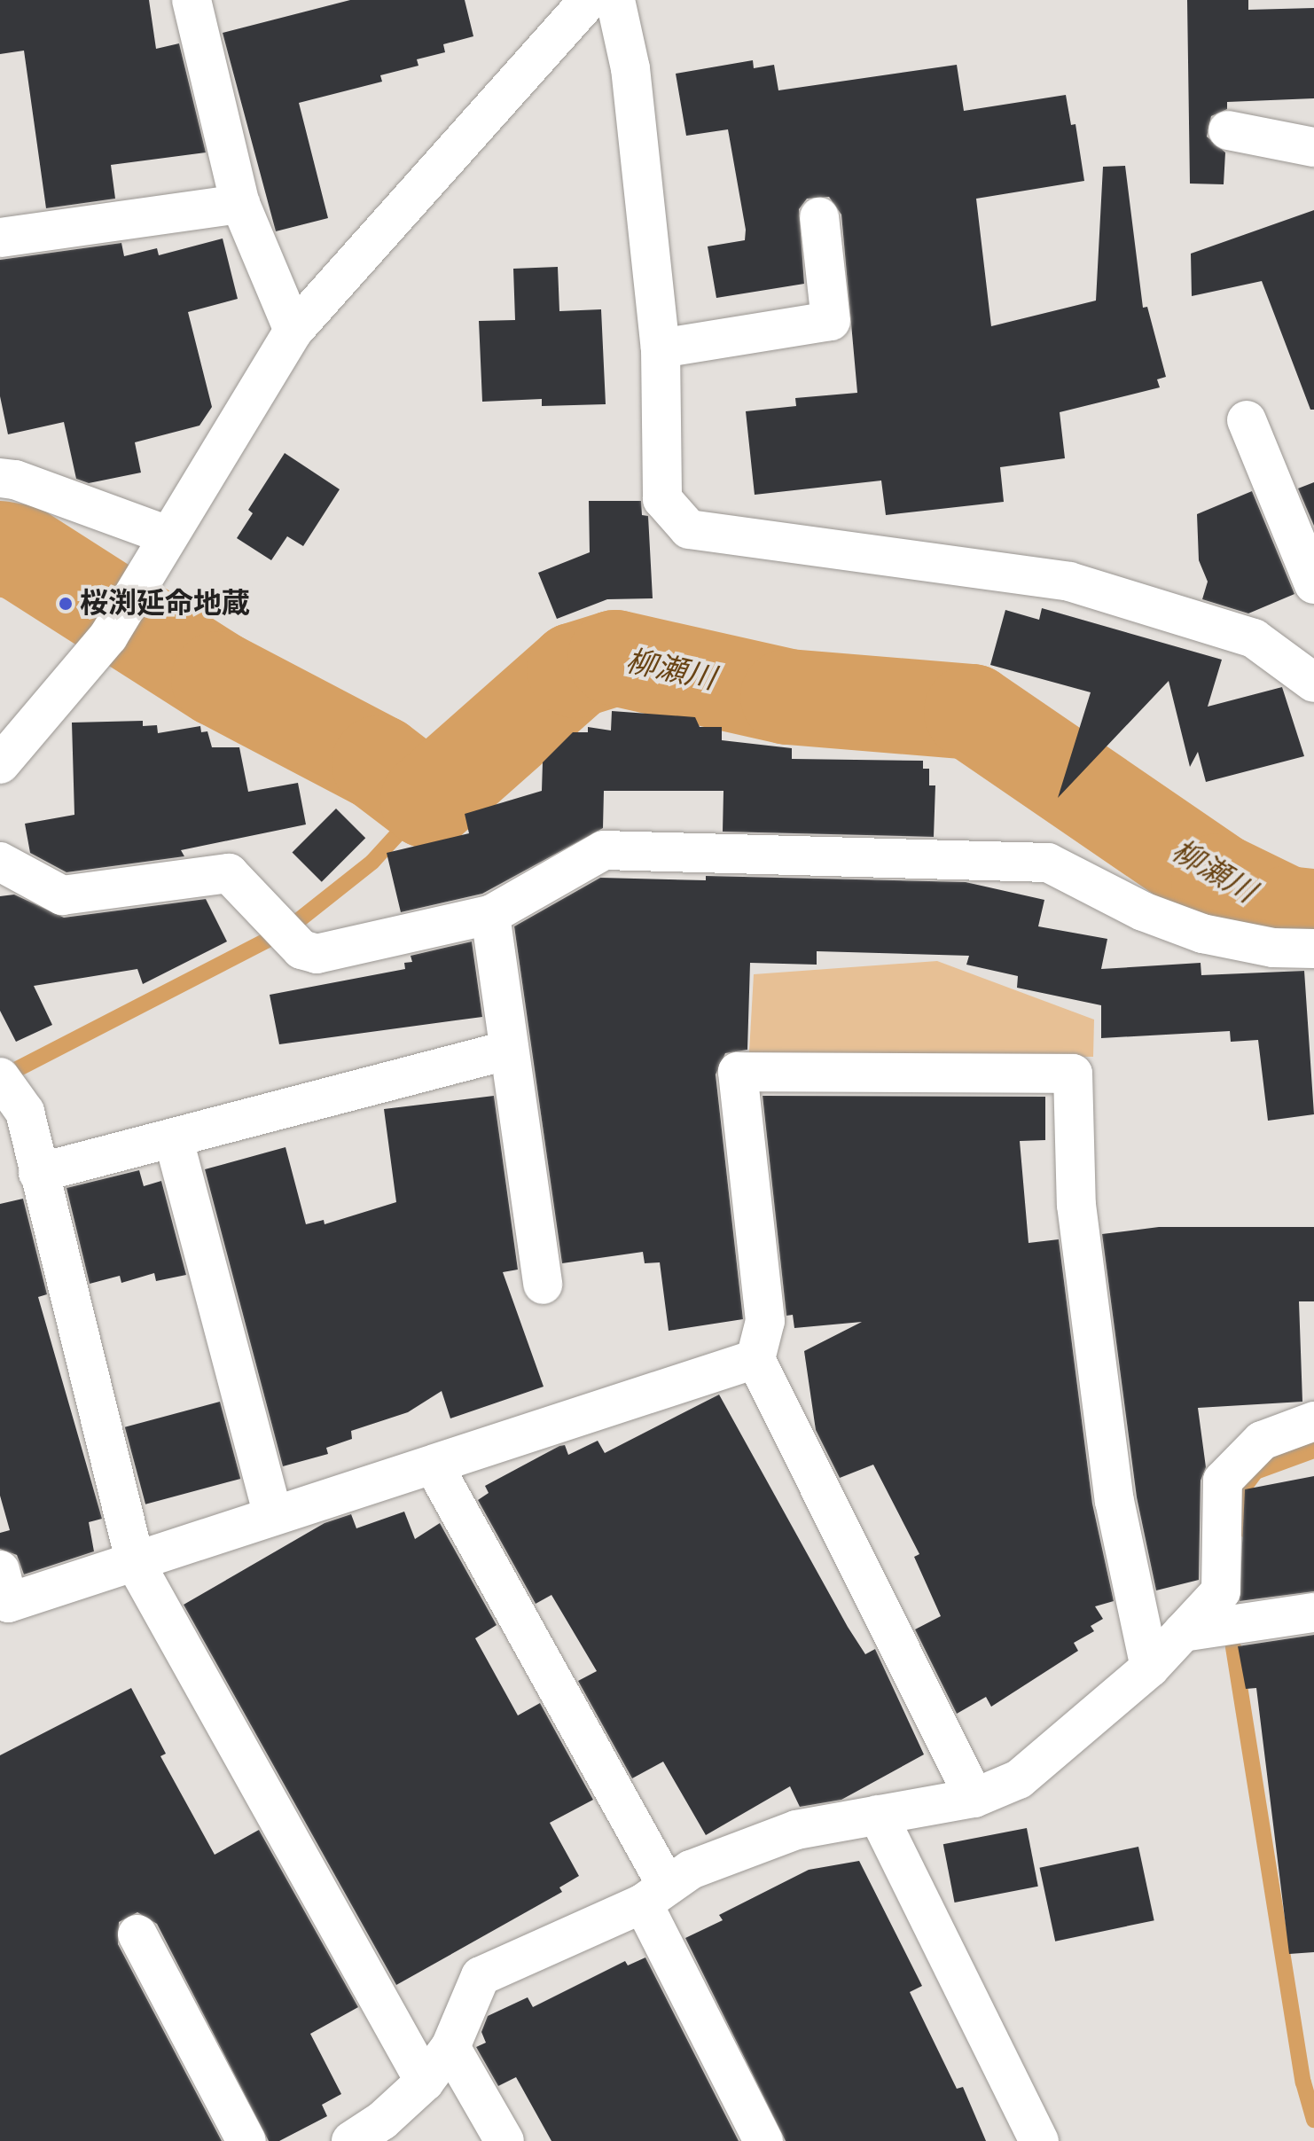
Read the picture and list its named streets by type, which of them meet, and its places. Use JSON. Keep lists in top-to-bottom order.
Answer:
{
  "water": ["柳瀬川"],
  "places": ["桜渕延命地蔵"]
}
